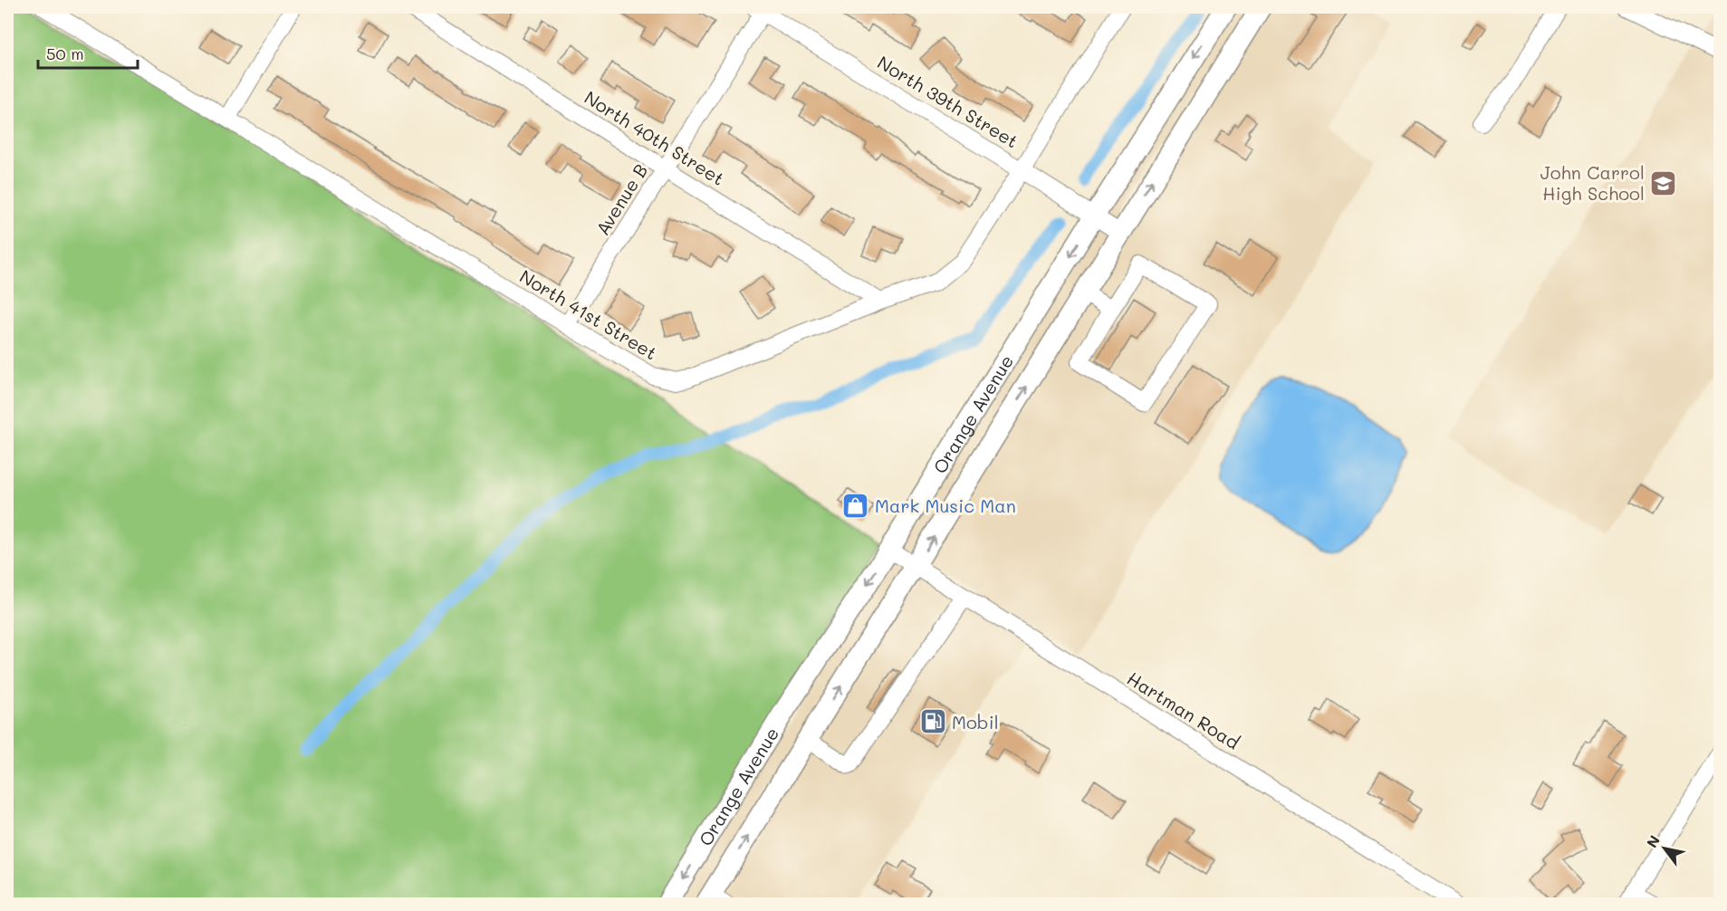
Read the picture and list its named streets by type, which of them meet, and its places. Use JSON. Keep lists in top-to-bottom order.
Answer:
{
  "streets": {
    "main road": ["Orange Avenue"],
    "street": [
      "North 39th Street",
      "North 40th Street",
      "Avenue B",
      "North 41st Street",
      "Hartman Road"
    ]
  },
  "crossings": [
    ["North 39th Street", "Avenue B"],
    ["North 39th Street", "North 41st Street"],
    ["North 39th Street", "Orange Avenue"],
    ["North 40th Street", "Avenue B"],
    ["North 40th Street", "North 41st Street"],
    ["Avenue B", "North 41st Street"],
    ["Orange Avenue", "Hartman Road"]
  ],
  "places": {
    "school or university": ["John Carrol High School"],
    "shop": ["Mark Music Man"],
    "fuel station": ["Mobil"]
  },
  "scale_bar": "50 m",
  "north": "top left"
}
